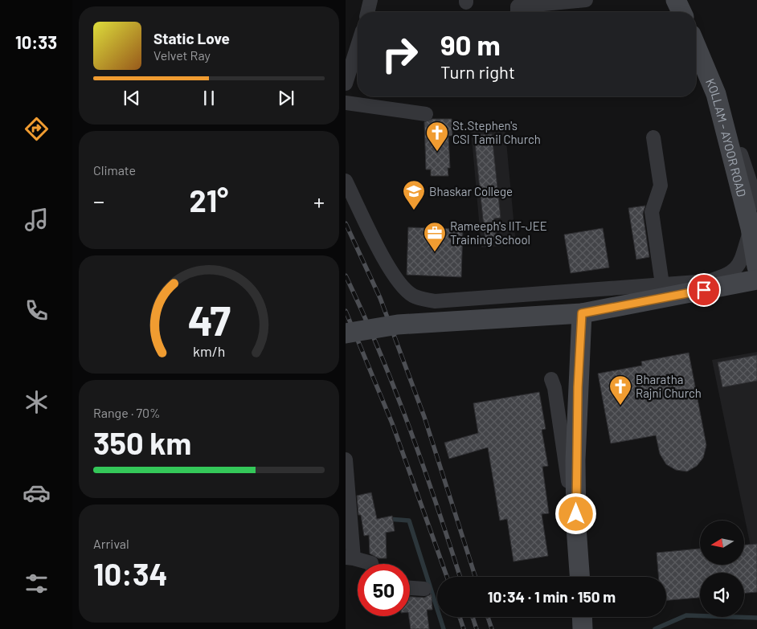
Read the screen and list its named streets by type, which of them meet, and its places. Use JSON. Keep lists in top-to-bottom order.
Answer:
{
  "streets": {
    "main road": ["KOLLAM - AYOOR ROAD"]
  },
  "places": {
    "church": ["St.Stephen's CSI Tamil Church", "Bharatha Rajni Church"],
    "school or university": ["Bhaskar College"],
    "office": ["Rameeph's IIT-JEE Training School"]
  },
  "north": "left",
  "page": {
    "tabs": "10:33",
    "turn": ["90 m", "Turn right"],
    "song": ["Static Love", "Velvet Ray"],
    "tile": [
      "Climate",
      ["Range · 70%", "350 km"],
      ["Arrival", "10:34"]
    ],
    "heat": ["−", "21°", "+"],
    "limit": "50",
    "trip": "10:34 · 1 min · 150 m",
    "gauge": ["47", "km/h"]
  }
}
